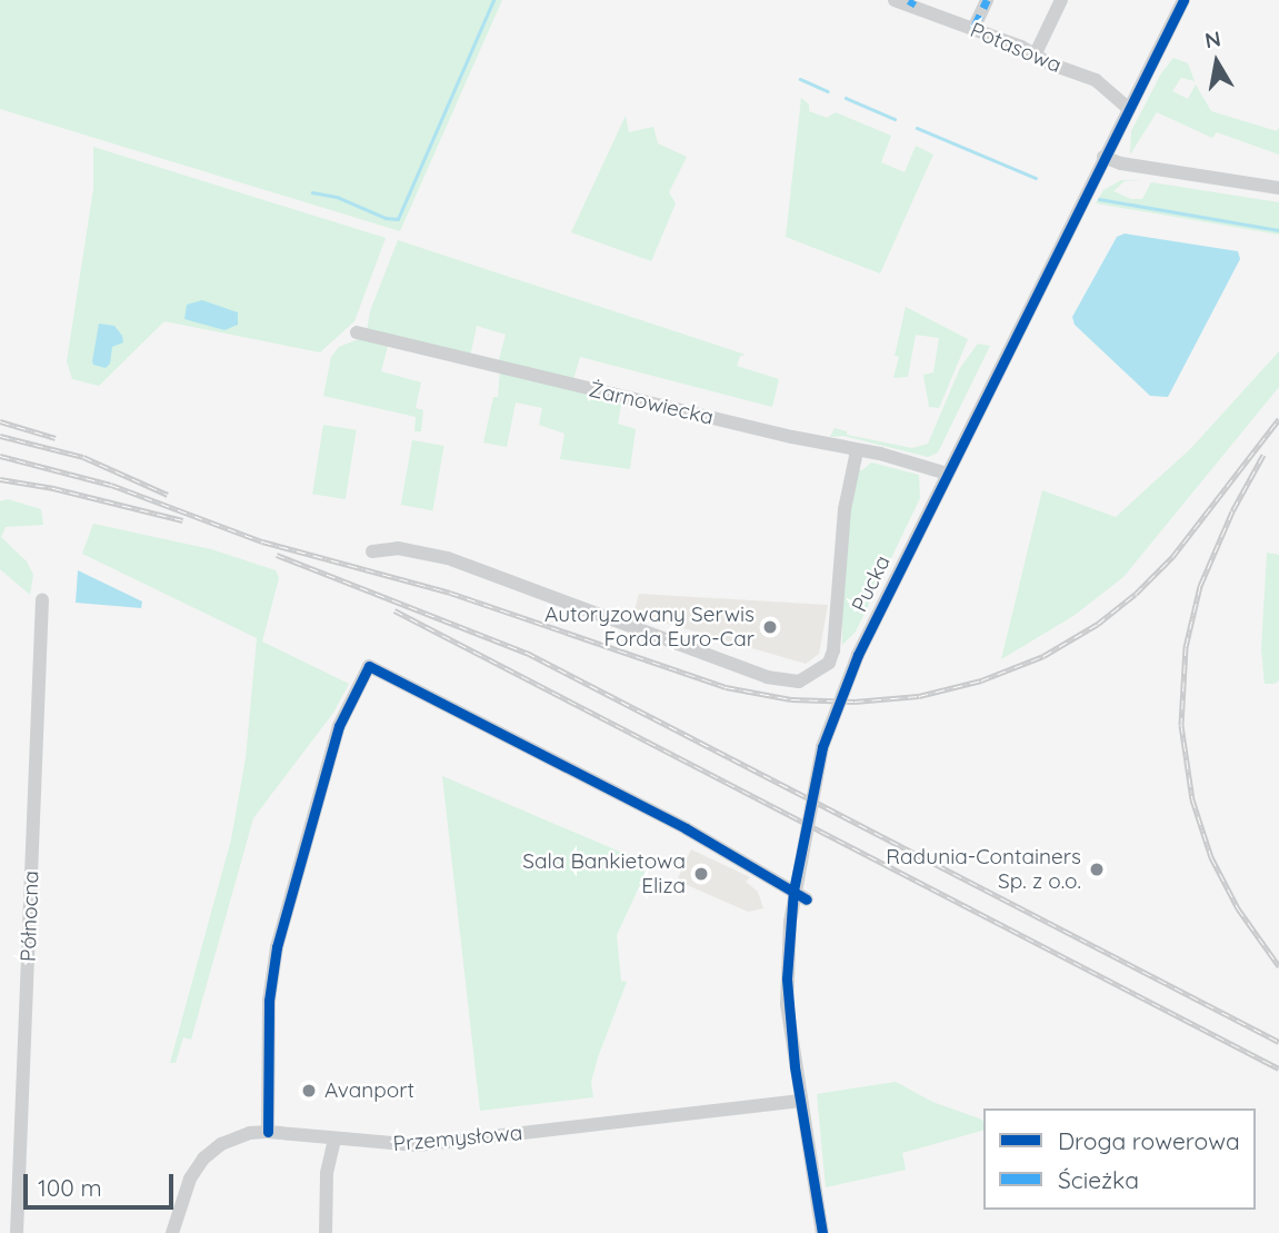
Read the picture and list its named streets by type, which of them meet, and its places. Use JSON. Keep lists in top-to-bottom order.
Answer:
{
  "streets": {
    "street": [
      "Potasowa",
      "Żarnowiecka",
      "Pucka",
      "Północna",
      "Przemysłowa"
    ]
  },
  "crossings": [
    ["Potasowa", "Pucka"],
    ["Żarnowiecka", "Pucka"],
    ["Pucka", "Przemysłowa"]
  ],
  "places": [
    "Autoryzowany Serwis Forda Euro-Car",
    "Radunia-Containers Sp. z o.o.",
    "Sala Bankietowa Eliza",
    "Avanport"
  ],
  "legend": ["Droga rowerowa", "Ścieżka"],
  "scale_bar": "100 m",
  "north": "top"
}
